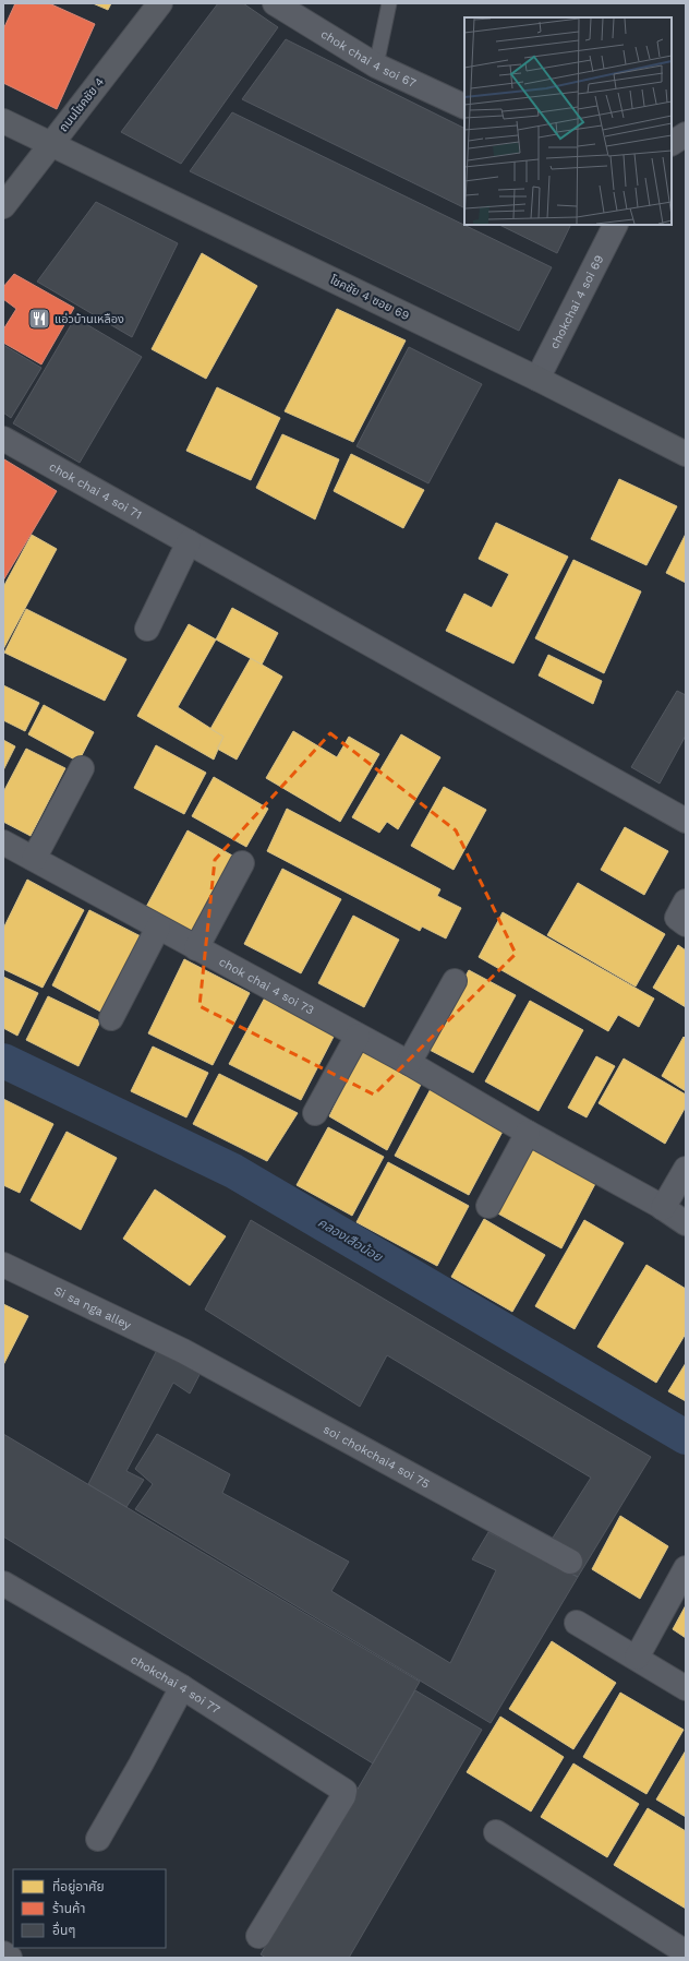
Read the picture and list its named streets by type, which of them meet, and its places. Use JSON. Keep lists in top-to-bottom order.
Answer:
{
  "streets": {
    "street": [
      "chok chai 4 soi 67",
      "ถนนโชคชัย 4",
      "โชคชัย 4 ซอย 69",
      "chokchai 4 soi 69",
      "chok chai 4 soi 71",
      "chok chai 4 soi 73",
      "Si sa nga alley",
      "soi chokchai4 soi 75",
      "chokchai 4 soi 77"
    ]
  },
  "crossings": [
    ["ถนนโชคชัย 4", "โชคชัย 4 ซอย 69"],
    ["โชคชัย 4 ซอย 69", "chokchai 4 soi 69"],
    ["Si sa nga alley", "soi chokchai4 soi 75"]
  ],
  "water": ["คลองเสือน้อย"],
  "places": {
    "restaurant": ["แอ่วบ้านเหลือง"]
  },
  "legend": ["ที่อยู่อาศัย", "ร้านค้า", "อื่นๆ"]
}
